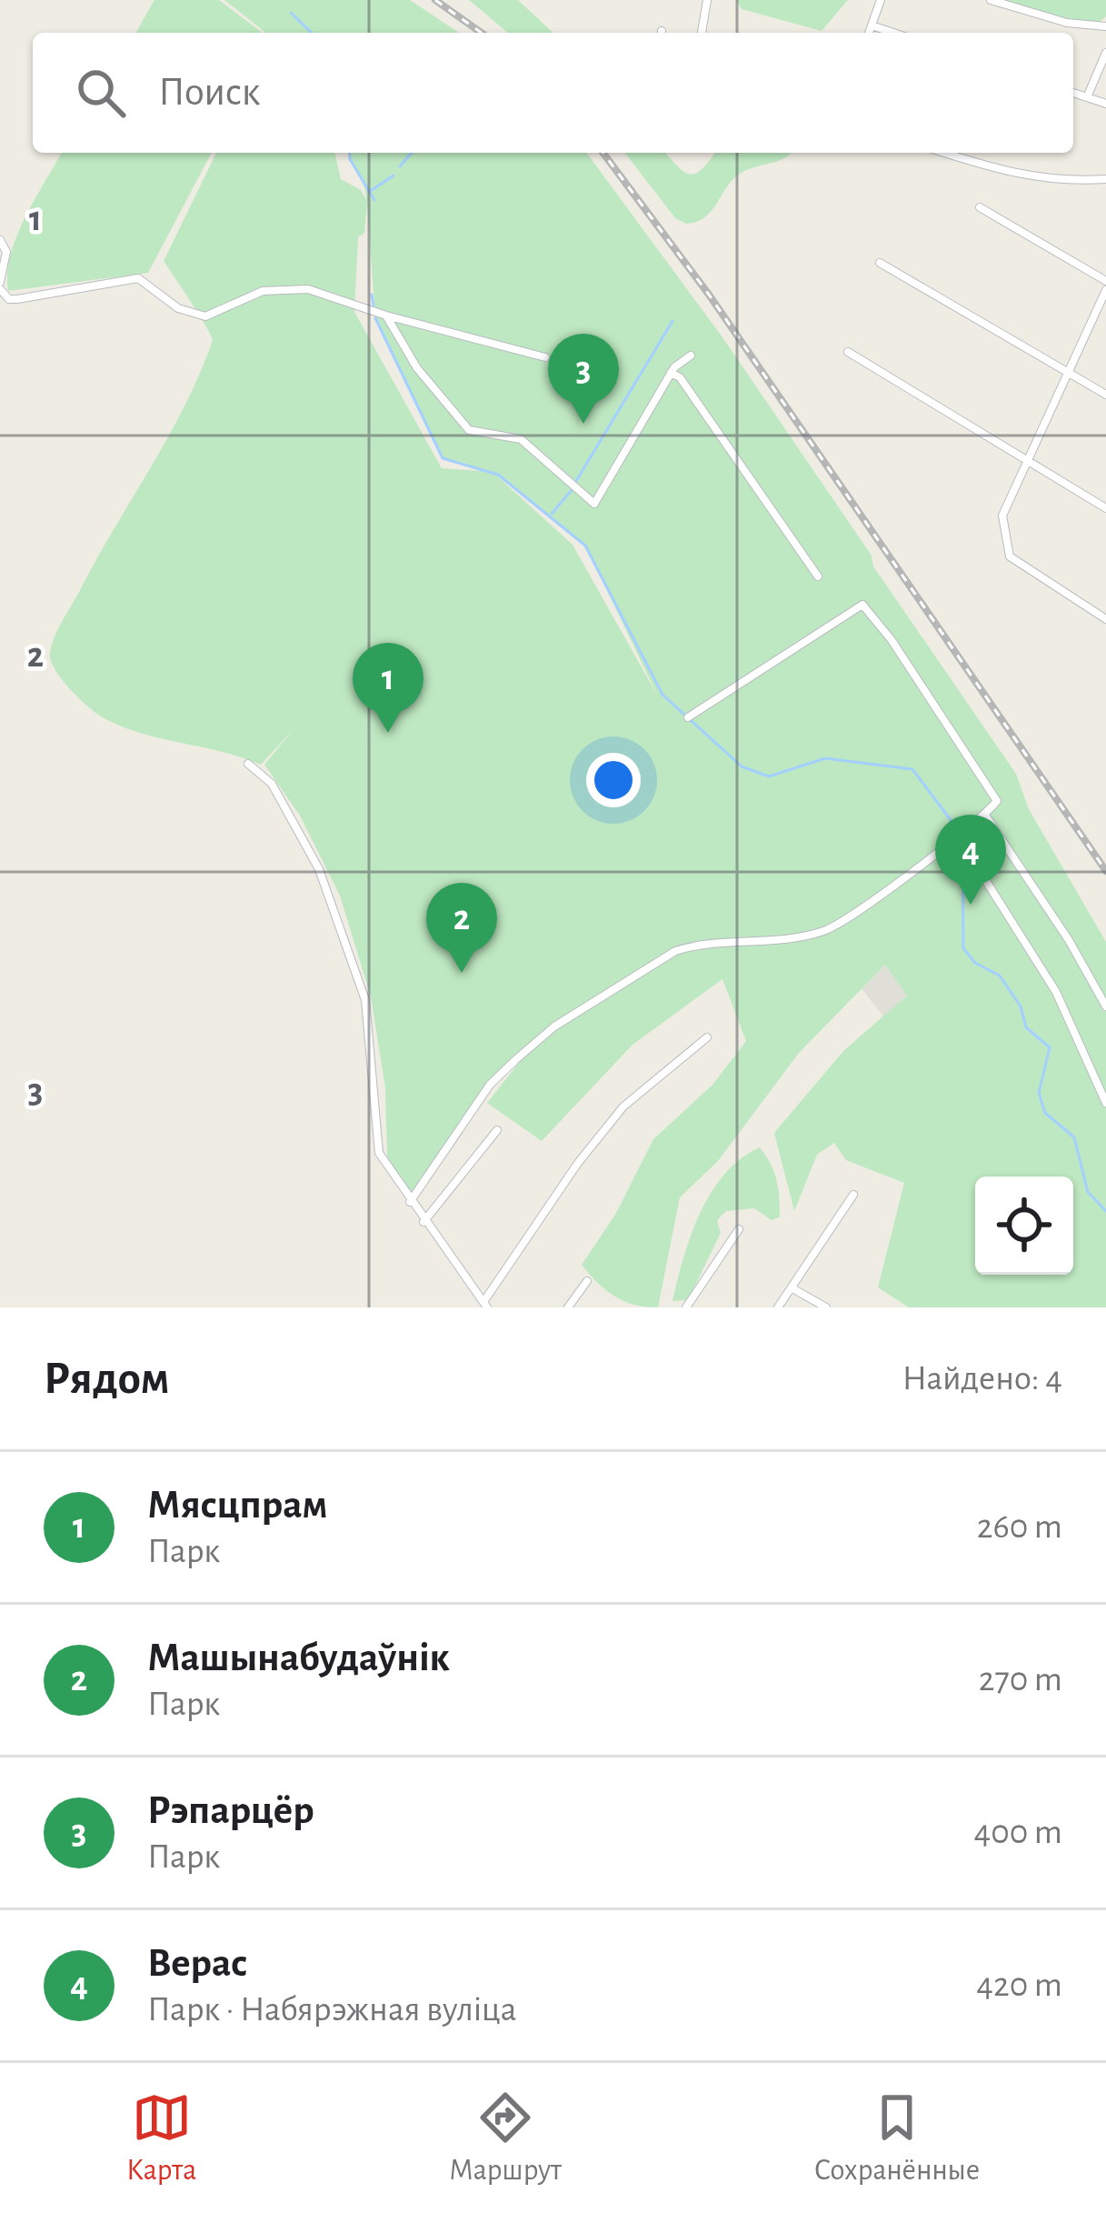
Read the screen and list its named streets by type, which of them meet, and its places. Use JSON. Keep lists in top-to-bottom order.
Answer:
{
  "page": {
    "search": "Поиск",
    "pins": [
      "3",
      "1",
      "4",
      "2"
    ],
    "heading": ["Рядом", "Найдено: 4"],
    "list": [
      {
        "mark": "1",
        "name": "Мясцпрам",
        "note": "Парк",
        "value": "260 m"
      },
      {
        "mark": "2",
        "name": "Машынабудаўнік",
        "note": "Парк",
        "value": "270 m"
      },
      {
        "mark": "3",
        "name": "Рэпарцёр",
        "note": "Парк",
        "value": "400 m"
      },
      {
        "mark": "4",
        "name": "Верас",
        "note": "Парк · Набярэжная вуліца",
        "value": "420 m"
      }
    ],
    "nav": ["Карта", "Маршрут", "Сохранённые"]
  },
  "grid": {
    "rows": ["1", "2", "3"]
  }
}
